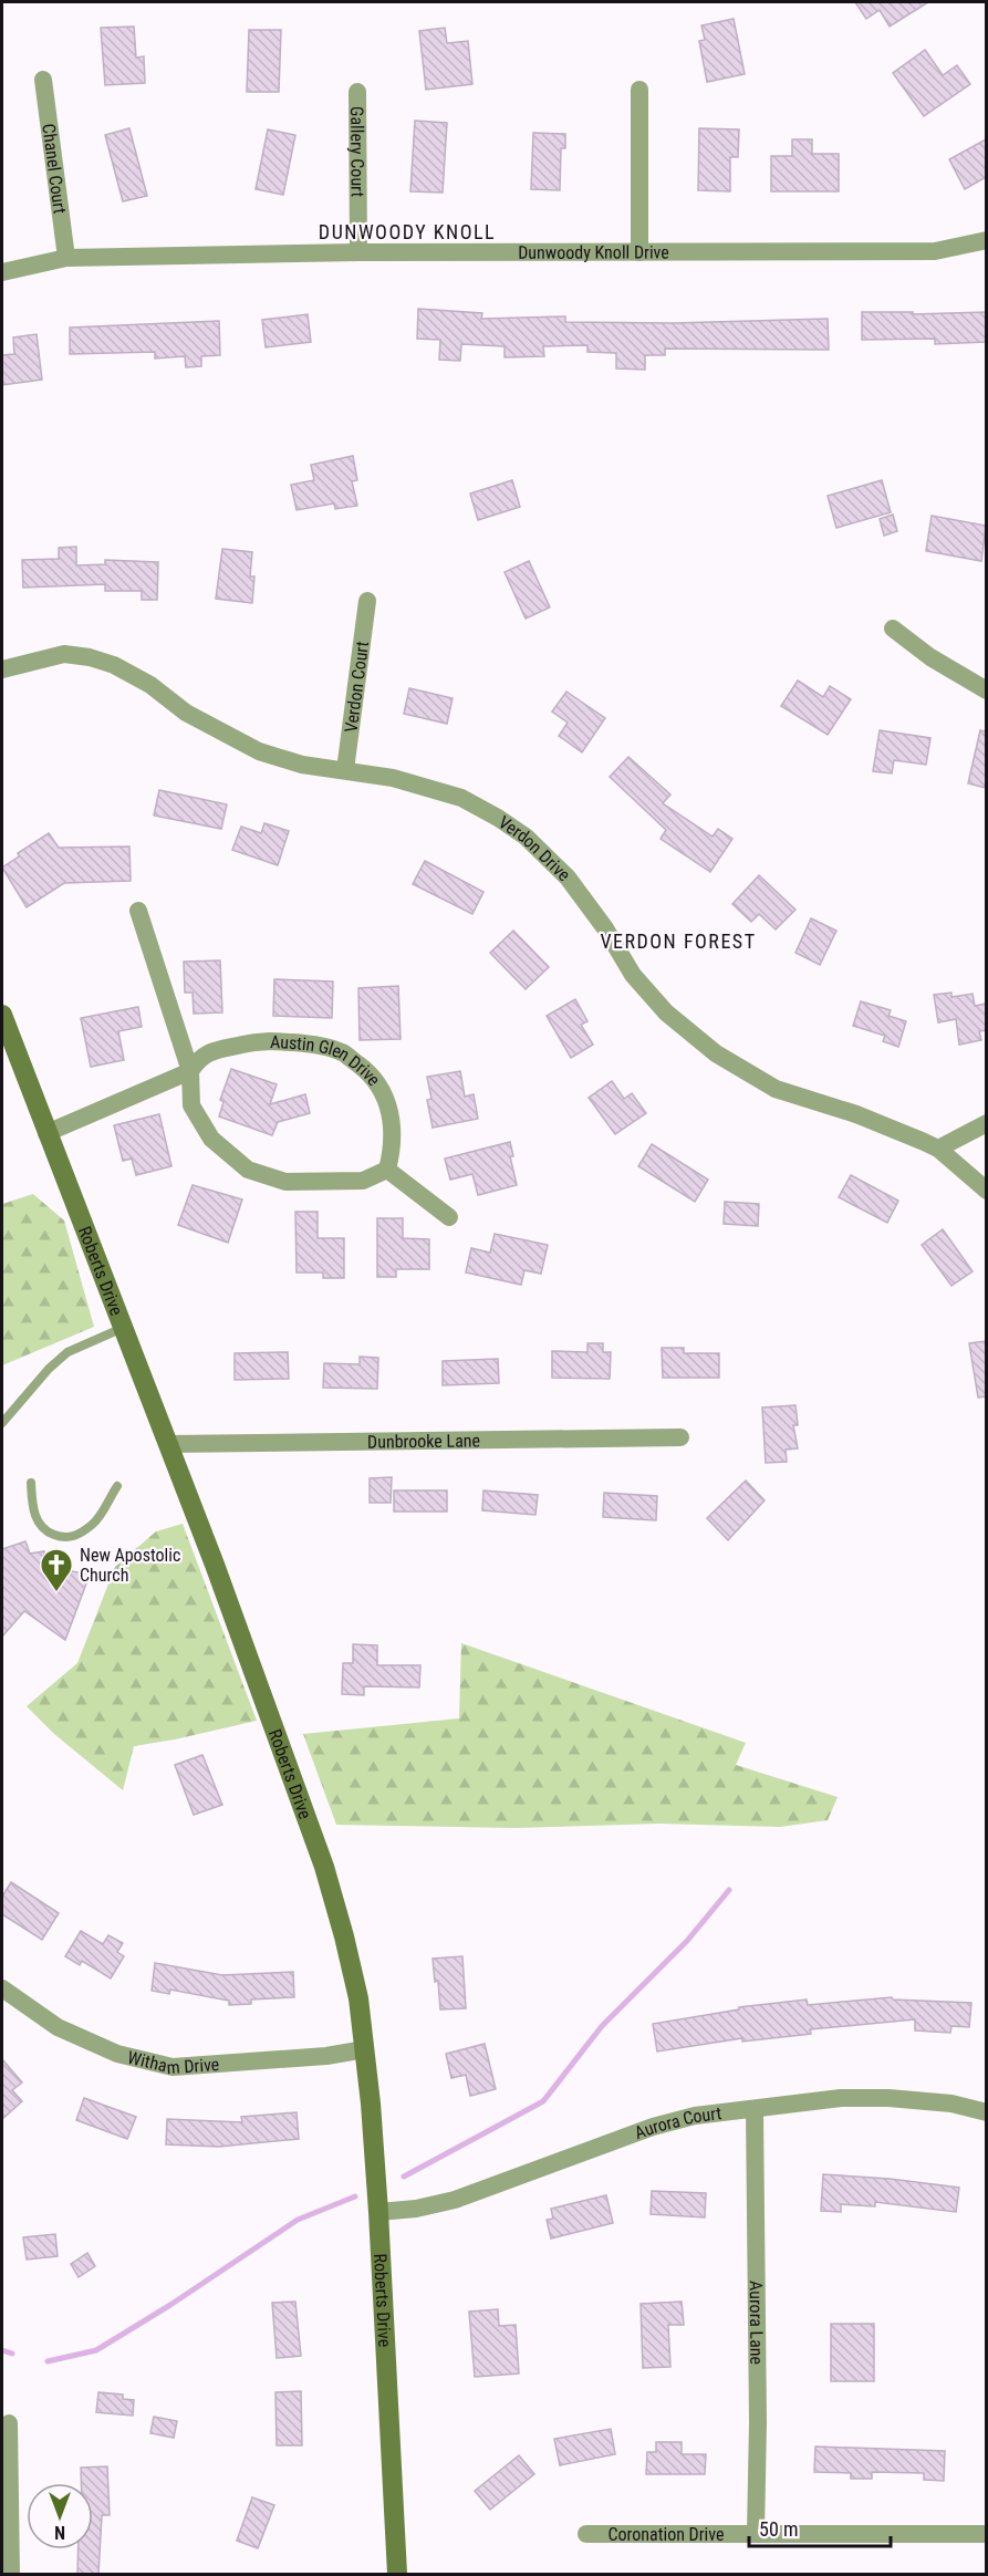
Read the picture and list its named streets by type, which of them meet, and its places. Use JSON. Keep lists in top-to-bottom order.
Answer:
{
  "streets": {
    "street": [
      "Gallery Court",
      "Chanel Court",
      "Dunwoody Knoll Drive",
      "Verdon Court",
      "Verdon Drive",
      "Austin Glen Drive",
      "Roberts Drive",
      "Dunbrooke Lane",
      "Witham Drive",
      "Aurora Court",
      "Aurora Lane",
      "Coronation Drive"
    ]
  },
  "crossings": [
    ["Gallery Court", "Dunwoody Knoll Drive"],
    ["Chanel Court", "Dunwoody Knoll Drive"],
    ["Verdon Court", "Verdon Drive"],
    ["Austin Glen Drive", "Roberts Drive"],
    ["Roberts Drive", "Dunbrooke Lane"],
    ["Roberts Drive", "Witham Drive"],
    ["Roberts Drive", "Aurora Court"],
    ["Aurora Court", "Aurora Lane"],
    ["Aurora Lane", "Coronation Drive"]
  ],
  "districts": ["DUNWOODY KNOLL", "VERDON FOREST"],
  "places": {
    "church": ["New Apostolic Church"]
  },
  "scale_bar": "50 m",
  "north": "bottom"
}
